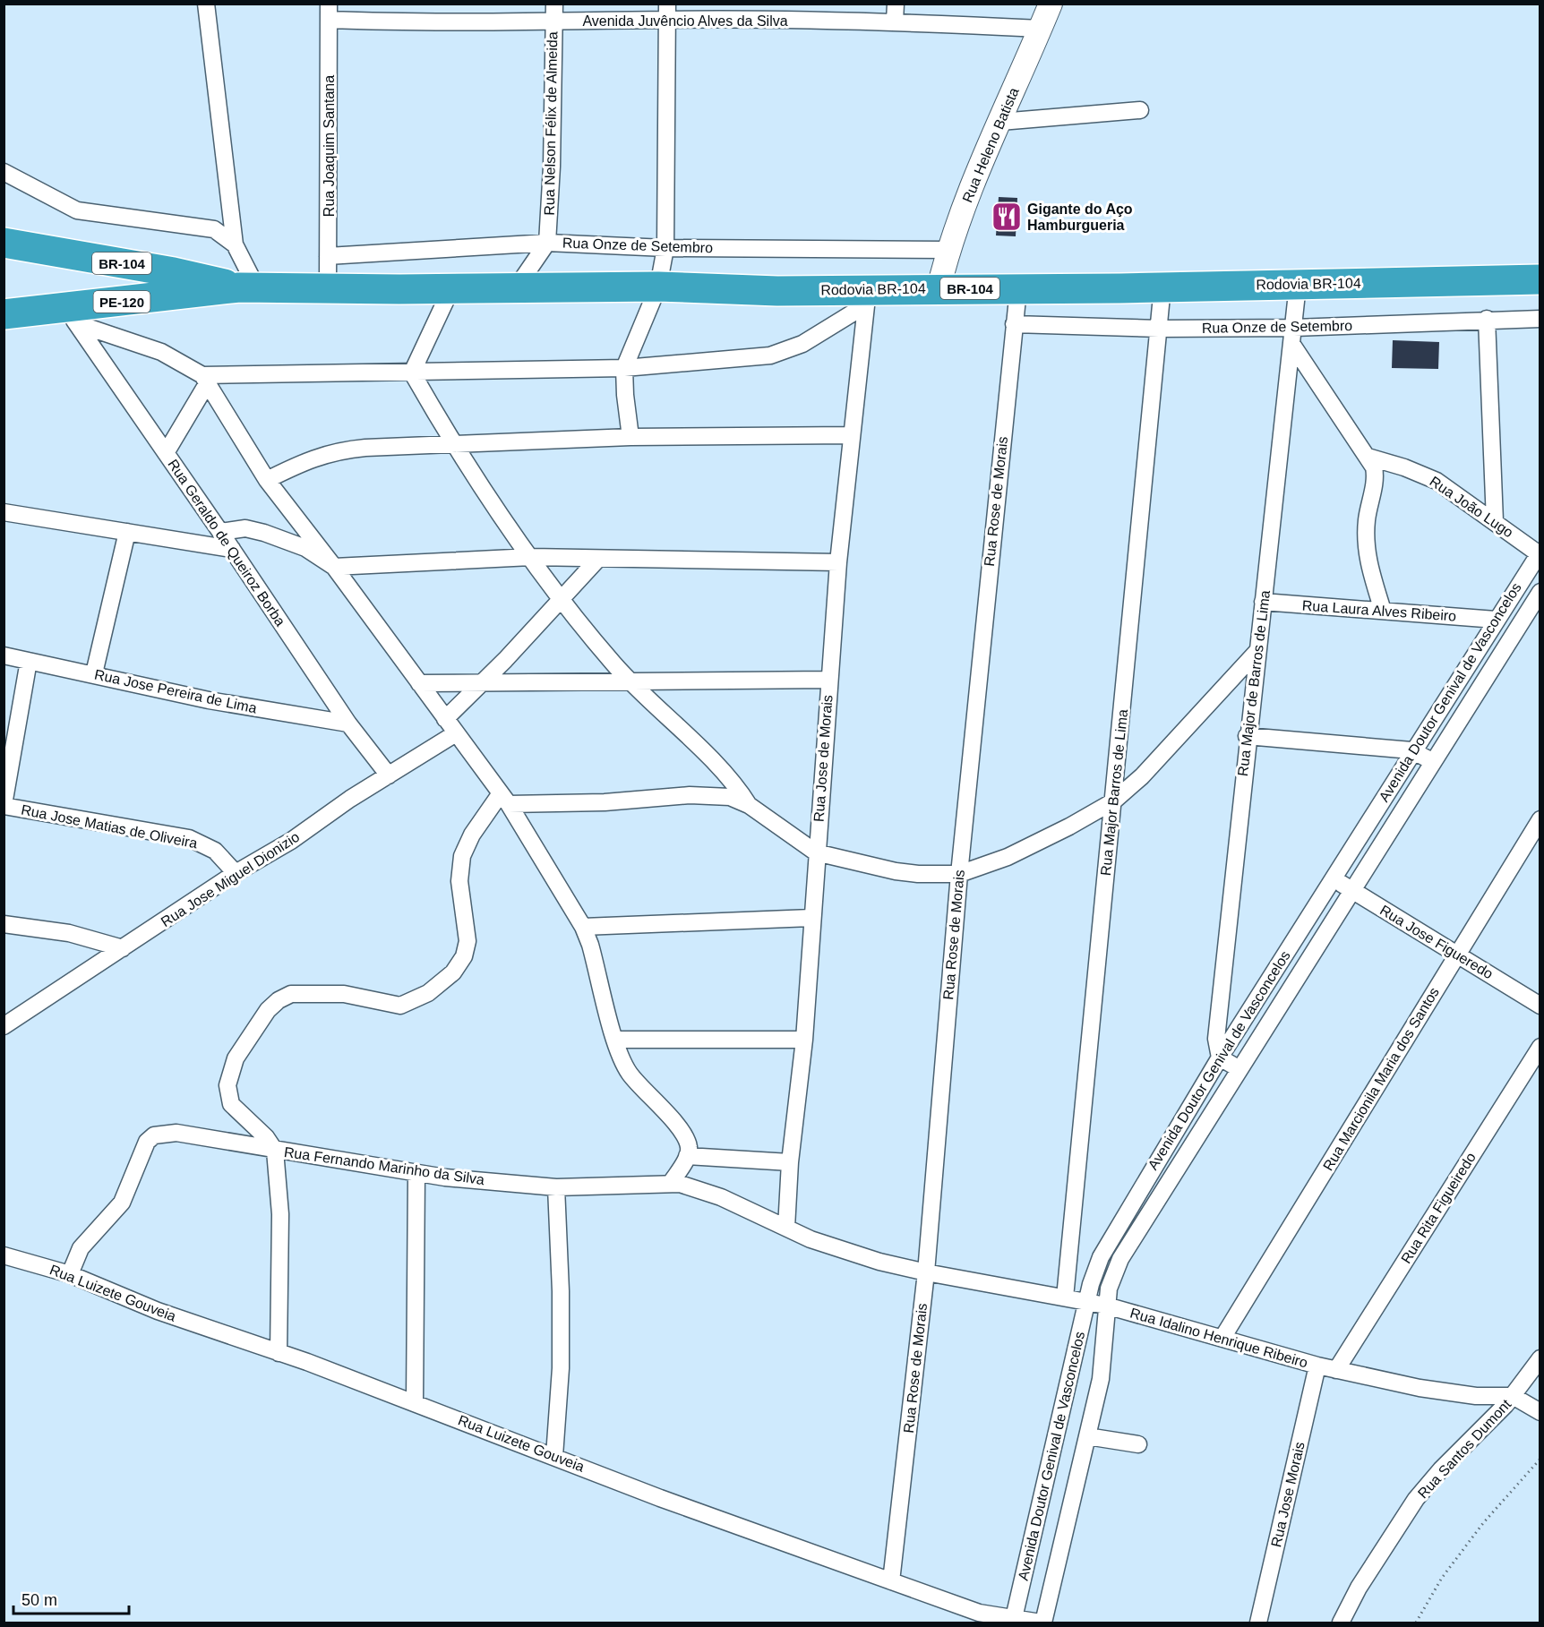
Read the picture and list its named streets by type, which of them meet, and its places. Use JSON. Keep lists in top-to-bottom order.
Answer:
{
  "streets": {
    "highway": ["BR-104", "Rodovia BR-104", "PE-120"],
    "street": [
      "Avenida Juvêncio Alves da Silva",
      "Rua Nelson Félix de Almeida",
      "Rua Heleno Batista",
      "Rua Joaquim Santana",
      "Rua Onze de Setembro",
      "Rua Rose de Morais",
      "Rua João Lugo",
      "Rua Geraldo de Queiroz Borba",
      "Rua Laura Alves Ribeiro",
      "Rua Major de Barros de Lima",
      "Rua Jose Pereira de Lima",
      "Avenida Doutor Genival de Vasconcelos",
      "Rua Jose de Morais",
      "Rua Major Barros de Lima",
      "Rua Jose Matias de Oliveira",
      "Rua Jose Miguel Dionizio",
      "Rua Jose Figueredo",
      "Rua Marcionila Maria dos Santos",
      "Rua Fernando Marinho da Silva",
      "Rua Rita Figueiredo",
      "Rua Luizete Gouveia",
      "Rua Idalino Henrique Ribeiro",
      "Rua Santos Dumont",
      "Rua Jose Morais"
    ]
  },
  "crossings": [
    ["Avenida Juvêncio Alves da Silva", "Rua Nelson Félix de Almeida"],
    ["Avenida Juvêncio Alves da Silva", "Rua Heleno Batista"],
    ["Avenida Juvêncio Alves da Silva", "Rua Joaquim Santana"],
    ["Rua Nelson Félix de Almeida", "Rua Onze de Setembro"],
    ["Rua Heleno Batista", "Rua Onze de Setembro"],
    ["Rua Heleno Batista", "Rodovia BR-104"],
    ["Rua Joaquim Santana", "Rua Onze de Setembro"],
    ["Rua Joaquim Santana", "BR-104"],
    ["Rua Joaquim Santana", "Rodovia BR-104"],
    ["Rua Onze de Setembro", "Rua Rose de Morais"],
    ["Rua Onze de Setembro", "Rua Major de Barros de Lima"],
    ["Rua Onze de Setembro", "Rua Major Barros de Lima"],
    ["BR-104", "Rodovia BR-104"],
    ["BR-104", "PE-120"],
    ["Rodovia BR-104", "Rua Rose de Morais"],
    ["Rodovia BR-104", "Rua Major de Barros de Lima"],
    ["Rodovia BR-104", "Rua Jose de Morais"],
    ["Rodovia BR-104", "Rua Major Barros de Lima"],
    ["PE-120", "Rua Geraldo de Queiroz Borba"],
    ["Rua Rose de Morais", "Rua Fernando Marinho da Silva"],
    ["Rua Rose de Morais", "Rua Luizete Gouveia"],
    ["Rua Rose de Morais", "Rua Idalino Henrique Ribeiro"],
    ["Rua João Lugo", "Avenida Doutor Genival de Vasconcelos"],
    ["Rua Geraldo de Queiroz Borba", "Rua Jose Pereira de Lima"],
    ["Rua Geraldo de Queiroz Borba", "Rua Jose Miguel Dionizio"],
    ["Rua Laura Alves Ribeiro", "Rua Major de Barros de Lima"],
    ["Rua Laura Alves Ribeiro", "Avenida Doutor Genival de Vasconcelos"],
    ["Rua Major de Barros de Lima", "Avenida Doutor Genival de Vasconcelos"],
    ["Avenida Doutor Genival de Vasconcelos", "Rua Jose Figueredo"],
    ["Avenida Doutor Genival de Vasconcelos", "Rua Luizete Gouveia"],
    ["Avenida Doutor Genival de Vasconcelos", "Rua Idalino Henrique Ribeiro"],
    ["Rua Jose de Morais", "Rua Fernando Marinho da Silva"],
    ["Rua Major Barros de Lima", "Rua Idalino Henrique Ribeiro"],
    ["Rua Jose Matias de Oliveira", "Rua Jose Miguel Dionizio"],
    ["Rua Jose Figueredo", "Rua Marcionila Maria dos Santos"],
    ["Rua Marcionila Maria dos Santos", "Rua Idalino Henrique Ribeiro"],
    ["Rua Fernando Marinho da Silva", "Rua Luizete Gouveia"],
    ["Rua Fernando Marinho da Silva", "Rua Idalino Henrique Ribeiro"],
    ["Rua Rita Figueiredo", "Rua Idalino Henrique Ribeiro"],
    ["Rua Idalino Henrique Ribeiro", "Rua Santos Dumont"],
    ["Rua Idalino Henrique Ribeiro", "Rua Jose Morais"]
  ],
  "places": {
    "restaurant": ["Gigante do Aço Hamburgueria"]
  },
  "scale_bar": "50 m"
}
